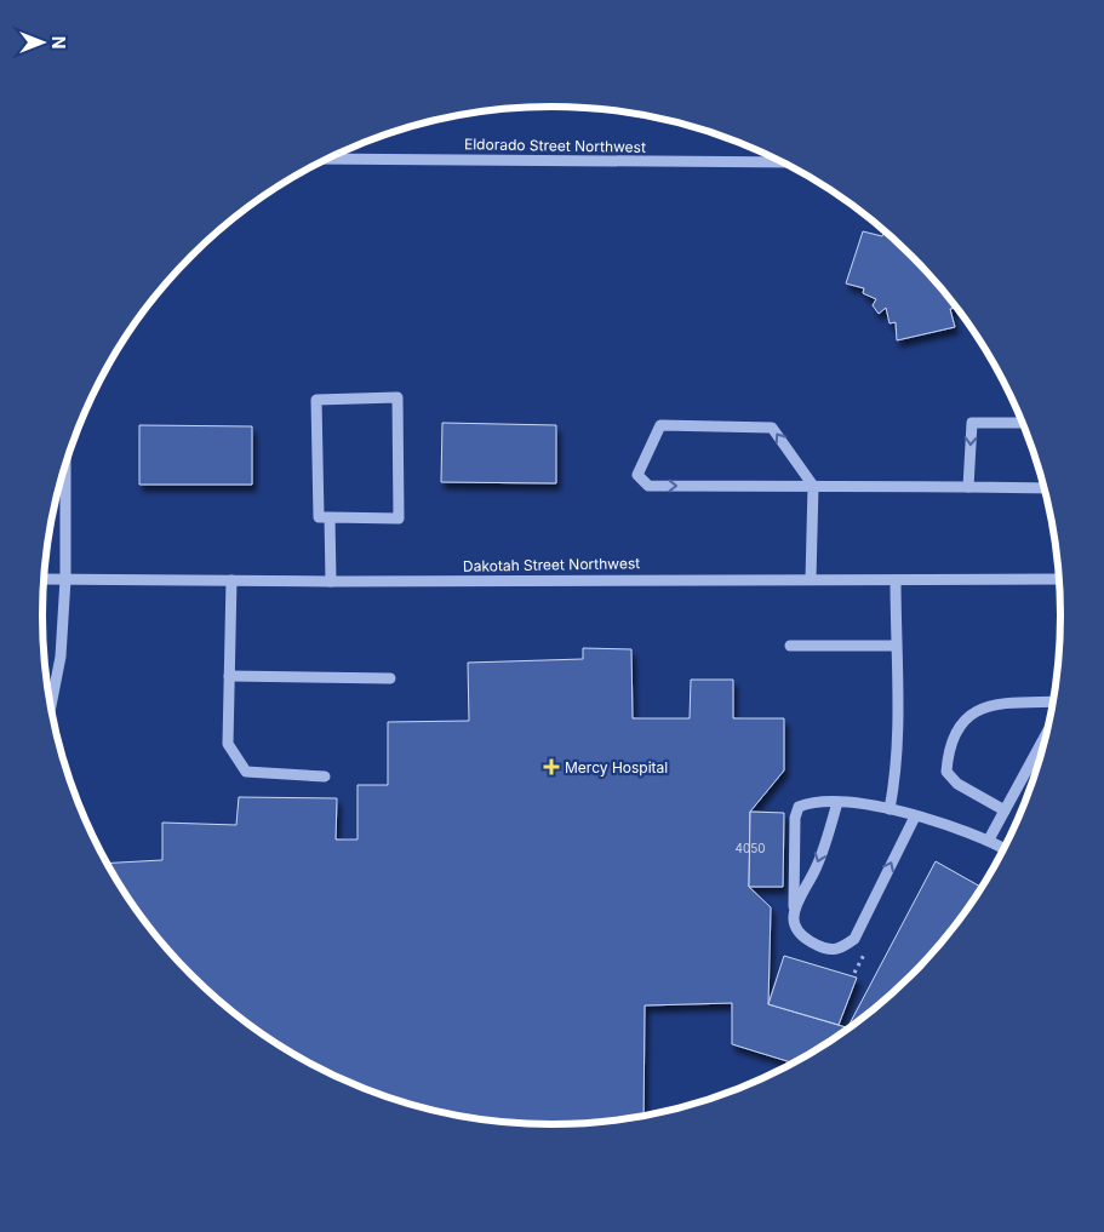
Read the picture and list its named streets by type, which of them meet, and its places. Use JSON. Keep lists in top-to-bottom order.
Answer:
{
  "streets": {
    "street": ["Eldorado Street Northwest", "Dakotah Street Northwest"]
  },
  "places": {
    "health": ["Mercy Hospital"]
  },
  "house_numbers": ["4050"],
  "north": "right"
}
